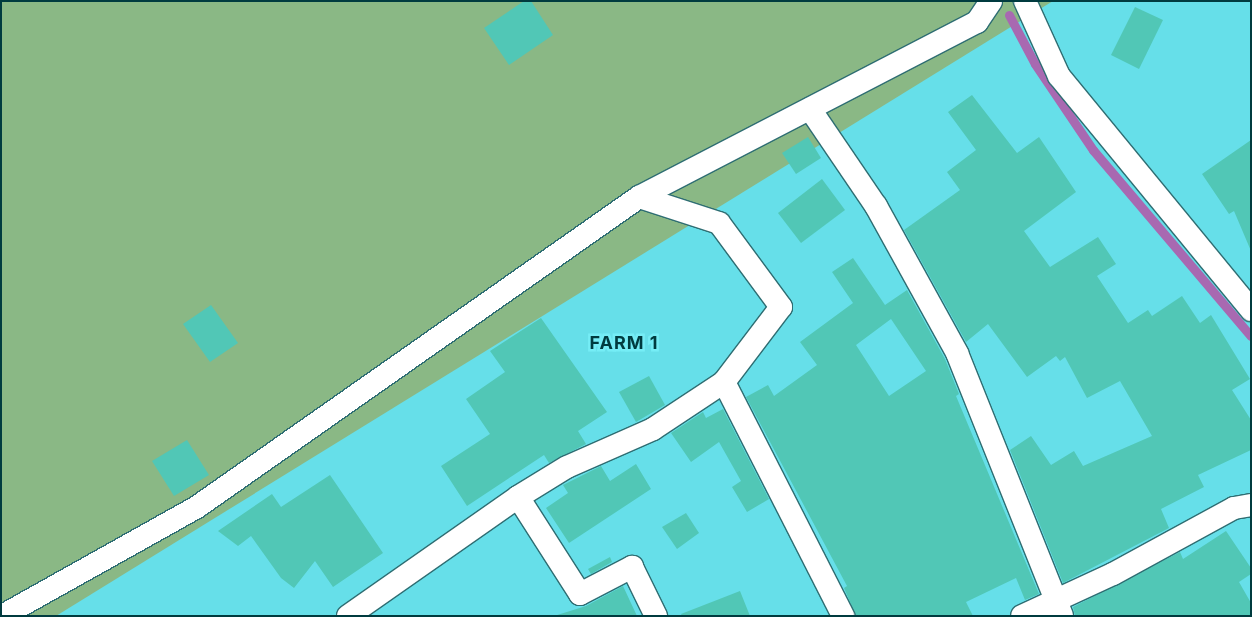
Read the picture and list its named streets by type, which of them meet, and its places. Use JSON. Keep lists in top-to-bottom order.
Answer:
{
  "districts": ["FARM 1"]
}
